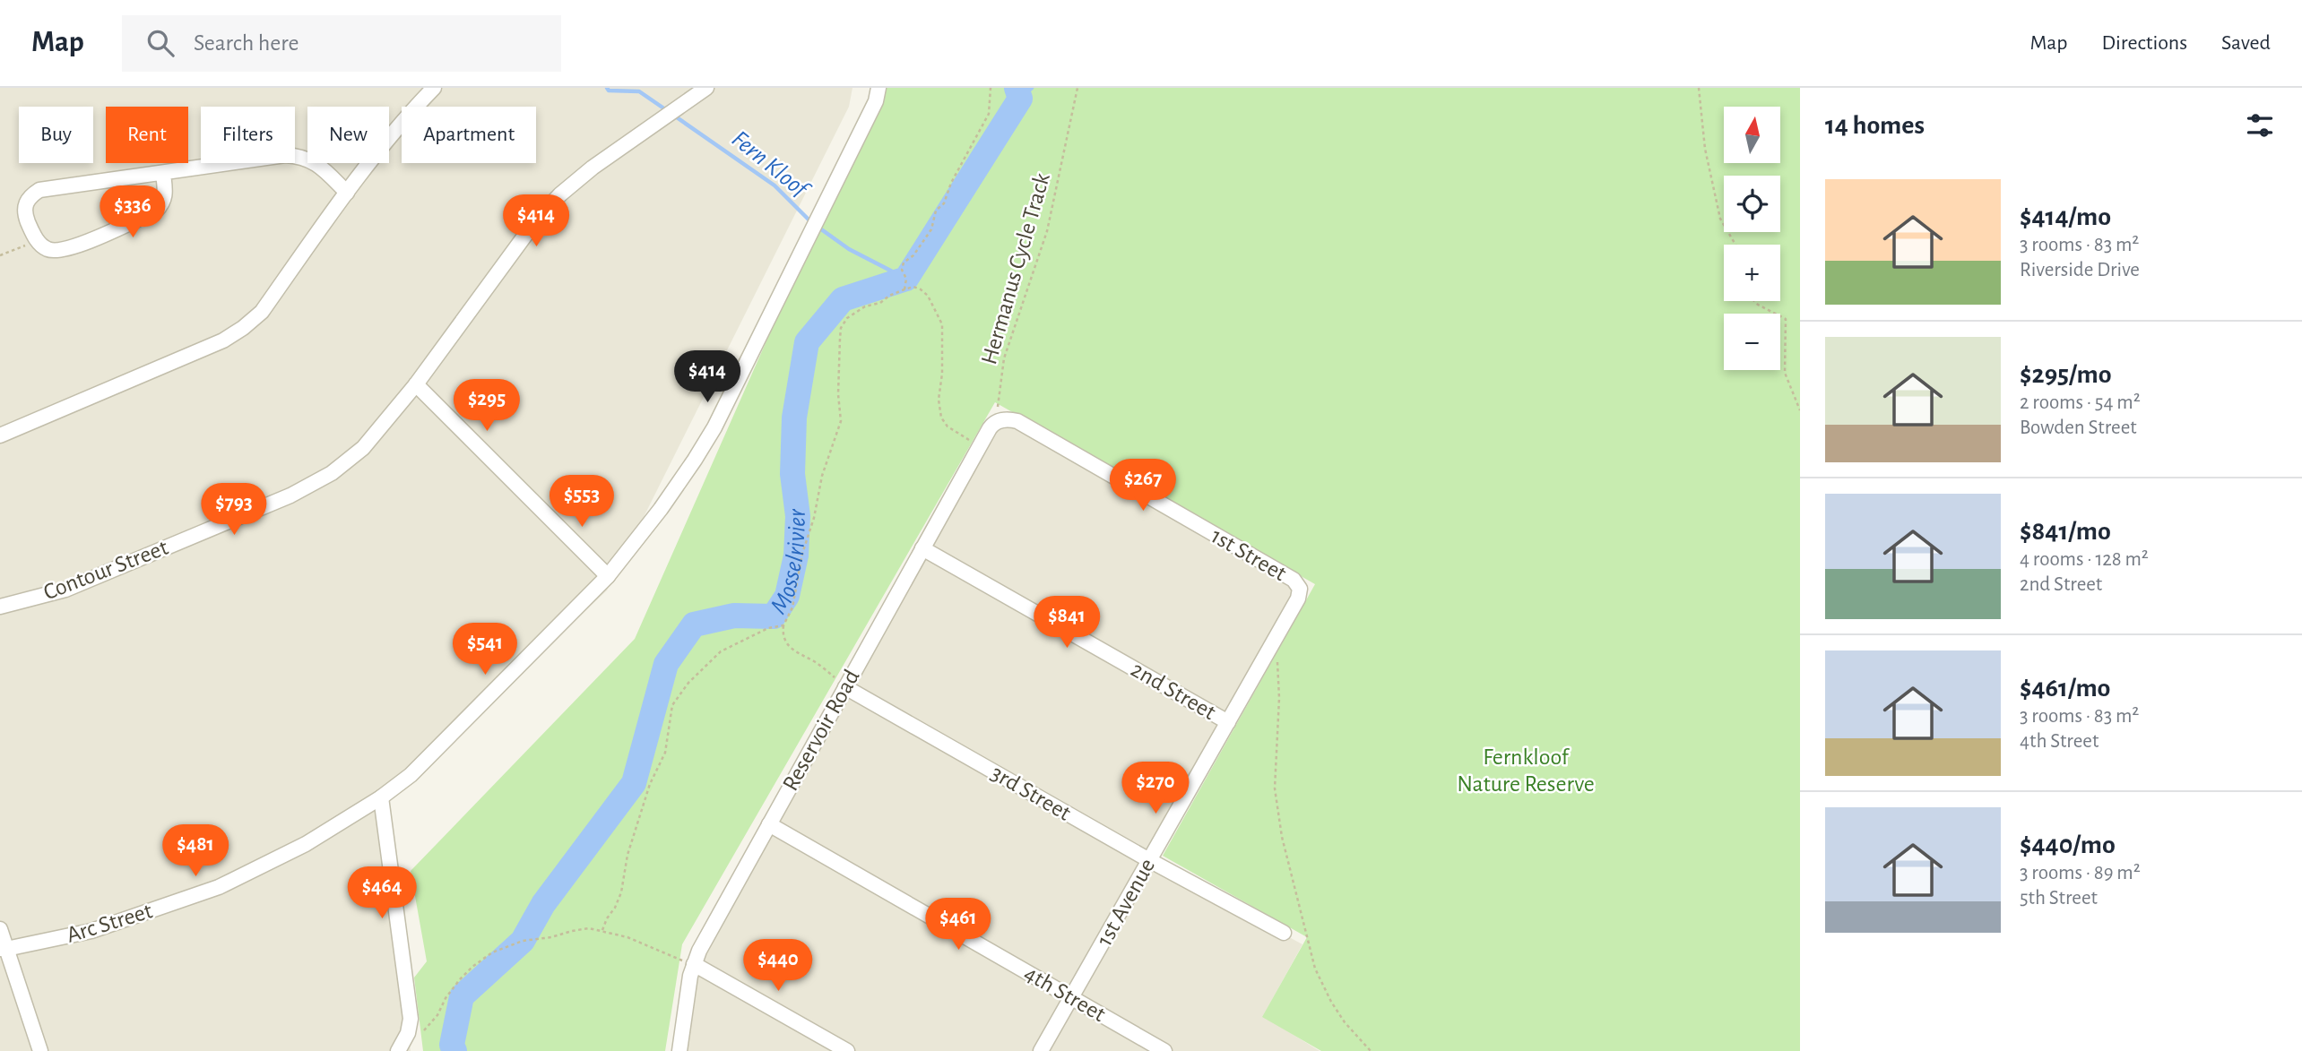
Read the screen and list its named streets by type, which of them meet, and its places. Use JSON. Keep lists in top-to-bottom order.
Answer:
{
  "streets": {
    "street": [
      "1st Street",
      "Contour Street",
      "2nd Street",
      "Reservoir Road",
      "3rd Street",
      "1st Avenue",
      "Arc Street",
      "4th Street"
    ],
    "path": ["Hermanus Cycle Track"]
  },
  "crossings": [
    ["Hermanus Cycle Track", "1st Street"],
    ["Hermanus Cycle Track", "Reservoir Road"],
    ["1st Street", "Reservoir Road"],
    ["1st Street", "1st Avenue"],
    ["2nd Street", "Reservoir Road"],
    ["2nd Street", "1st Avenue"],
    ["Reservoir Road", "3rd Street"],
    ["Reservoir Road", "4th Street"],
    ["3rd Street", "1st Avenue"],
    ["1st Avenue", "4th Street"]
  ],
  "water": ["Fern Kloof", "Mosselrivier"],
  "parks": ["Fernkloof Nature Reserve"],
  "north": "top",
  "page": {
    "header": "Map",
    "search": "Search here",
    "nav": ["Map", "Directions", "Saved"],
    "heading": "14 homes",
    "map_buttons": ["+", "−"],
    "chip": [
      "Buy",
      "Rent",
      "Filters",
      "New",
      "Apartment"
    ],
    "list": [
      {
        "name": "$414/mo",
        "note": "3 rooms · 83 m² · Riverside Drive"
      },
      {
        "name": "$295/mo",
        "note": "2 rooms · 54 m² · Bowden Street"
      },
      {
        "name": "$841/mo",
        "note": "4 rooms · 128 m² · 2nd Street"
      },
      {
        "name": "$461/mo",
        "note": "3 rooms · 83 m² · 4th Street"
      },
      {
        "name": "$440/mo",
        "note": "3 rooms · 89 m² · 5th Street"
      }
    ],
    "price": [
      "$336",
      "$414",
      "$414",
      "$295",
      "$267",
      "$553",
      "$793",
      "$841",
      "$541",
      "$270",
      "$481",
      "$464",
      "$461",
      "$440"
    ]
  }
}
